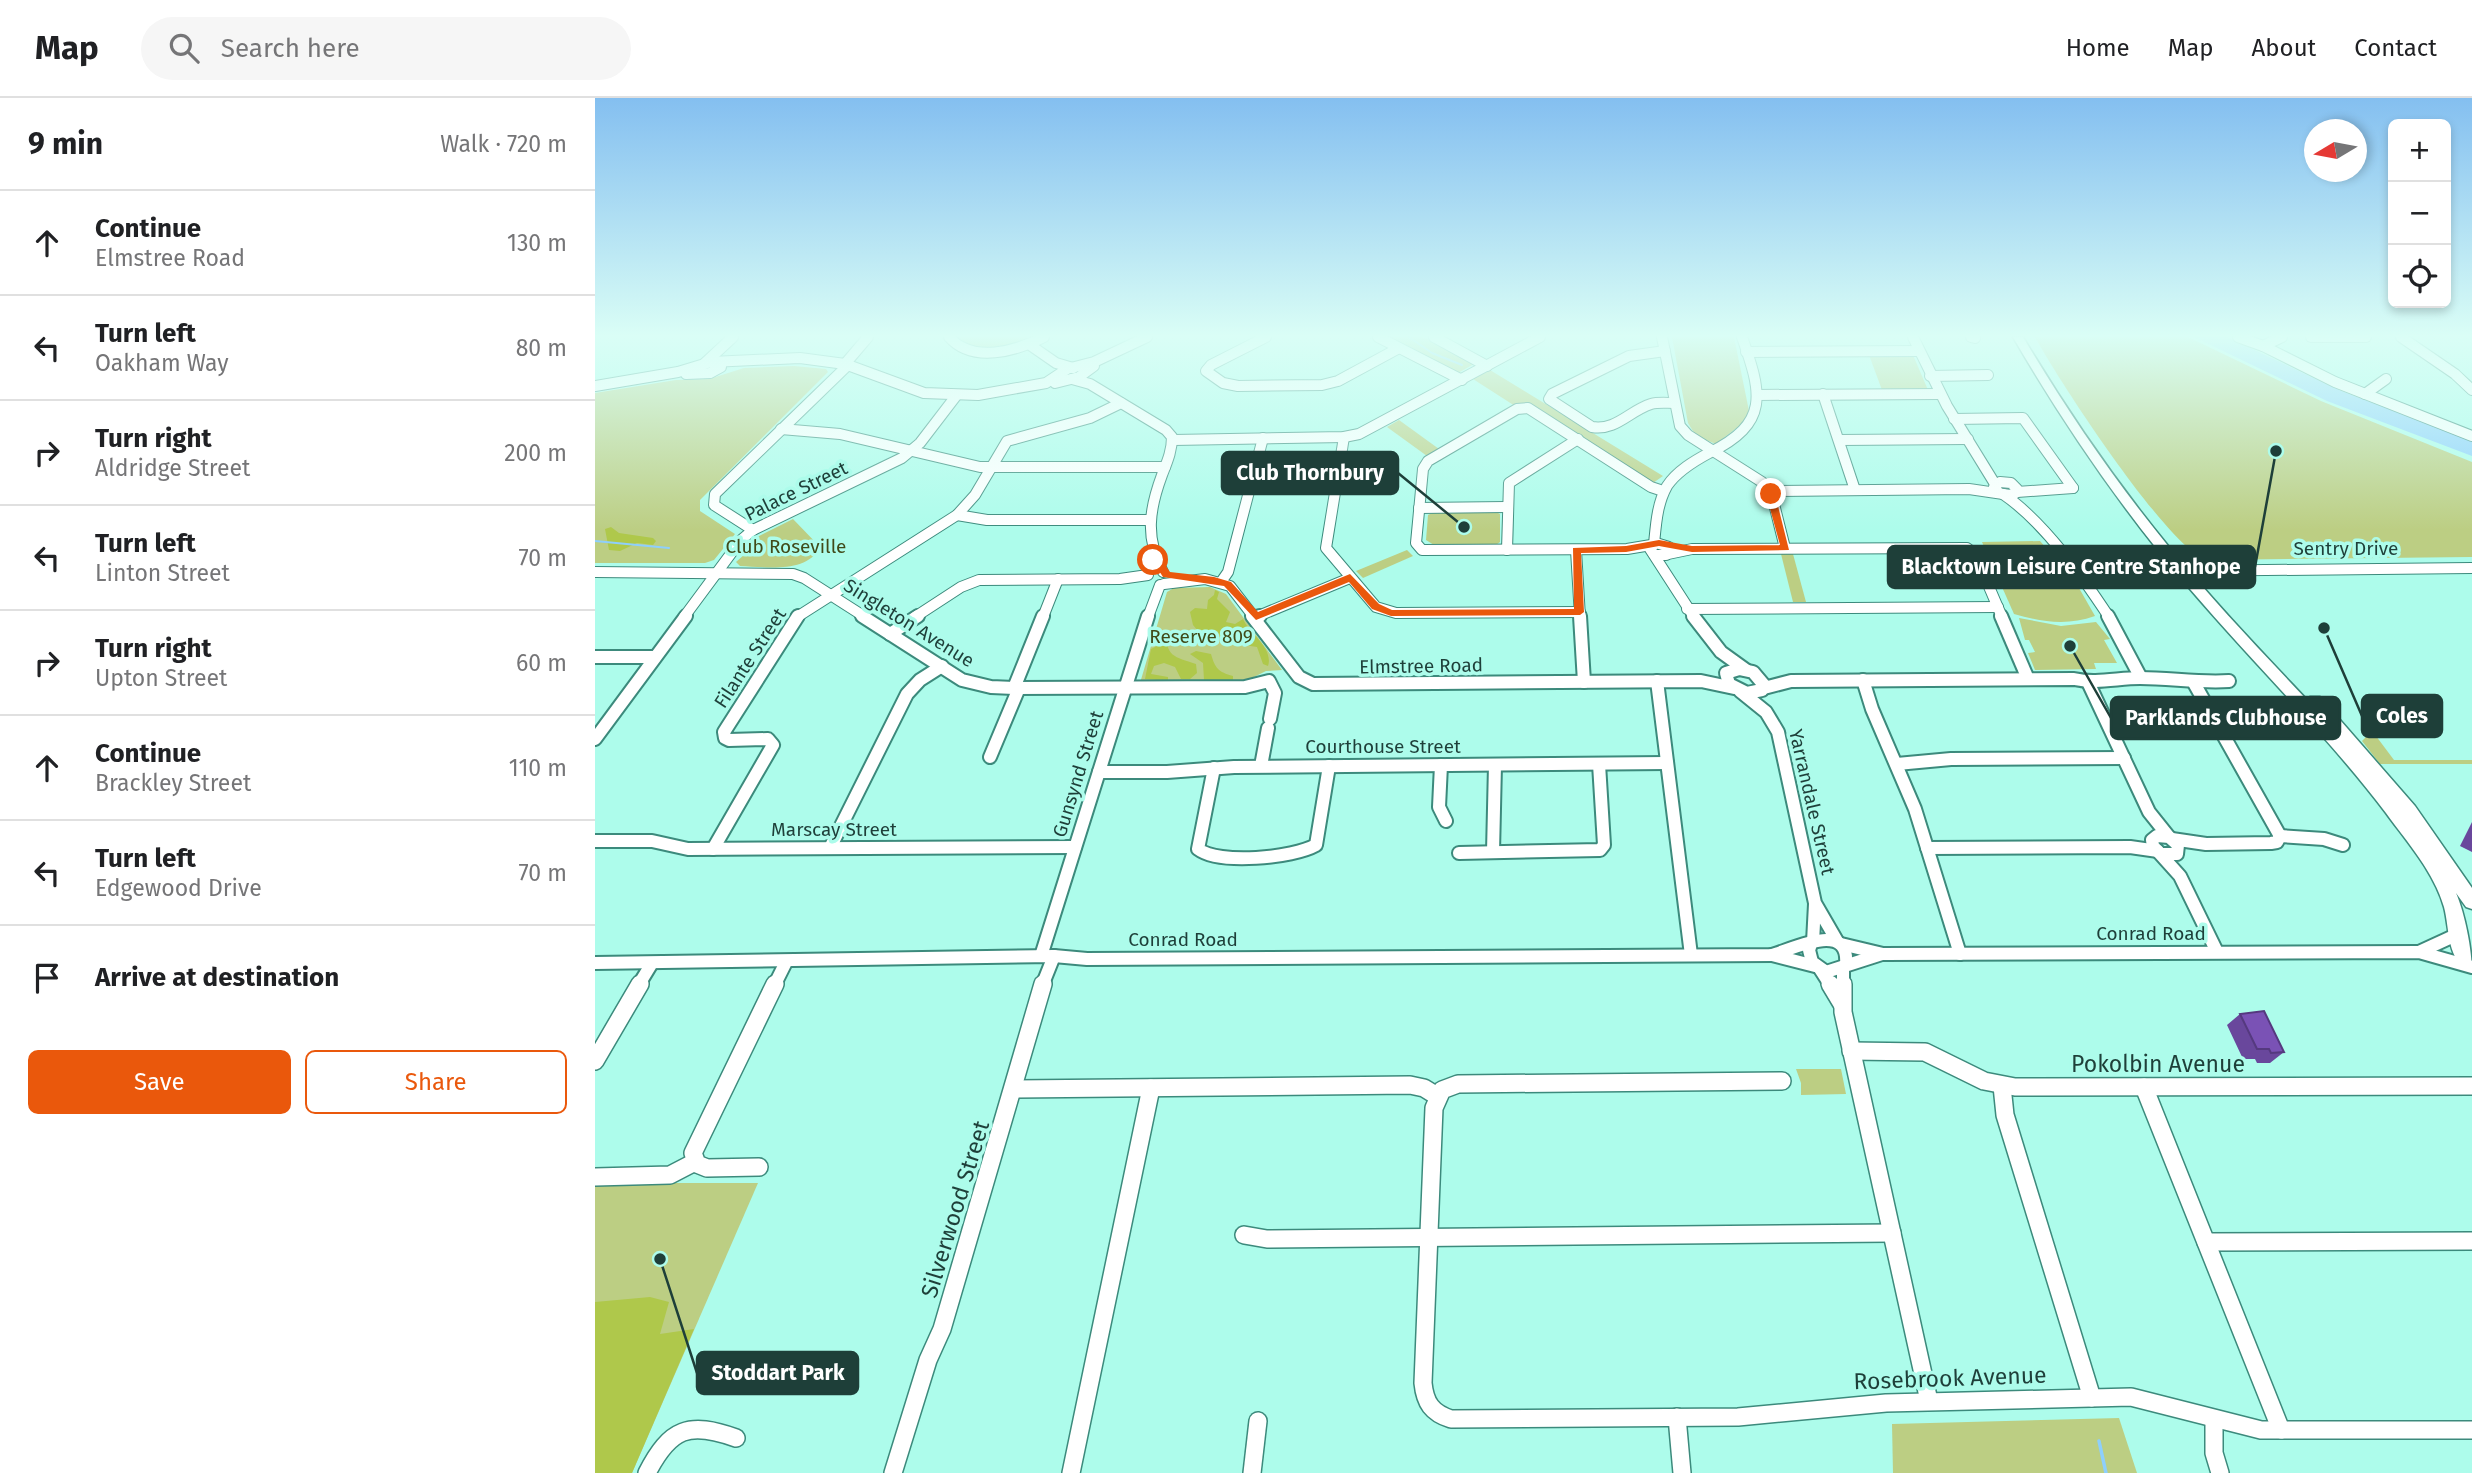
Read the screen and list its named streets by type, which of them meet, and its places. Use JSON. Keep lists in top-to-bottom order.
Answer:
{
  "streets": {
    "street": [
      "Palace Street",
      "Sentry Drive",
      "Singleton Avenue",
      "Filante Street",
      "Elmstree Road",
      "Courthouse Street",
      "Gunsynd Street",
      "Yarrandale Street",
      "Marscay Street",
      "Conrad Road",
      "Pokolbin Avenue",
      "Silverwood Street",
      "Rosebrook Avenue"
    ]
  },
  "crossings": [
    ["Palace Street", "Singleton Avenue"],
    ["Singleton Avenue", "Filante Street"],
    ["Singleton Avenue", "Courthouse Street"],
    ["Singleton Avenue", "Gunsynd Street"],
    ["Filante Street", "Marscay Street"],
    ["Elmstree Road", "Yarrandale Street"],
    ["Courthouse Street", "Gunsynd Street"],
    ["Gunsynd Street", "Marscay Street"],
    ["Gunsynd Street", "Conrad Road"],
    ["Gunsynd Street", "Silverwood Street"],
    ["Yarrandale Street", "Conrad Road"],
    ["Conrad Road", "Silverwood Street"]
  ],
  "parks": ["Club Roseville", "Reserve 809"],
  "places": [
    "Blacktown Leisure Centre Stanhope",
    "Club Thornbury",
    "Coles",
    "Parklands Clubhouse",
    "Stoddart Park"
  ],
  "north": "left",
  "page": {
    "header": "Map",
    "search": "Search here",
    "nav": [
      "Home",
      "Map",
      "About",
      "Contact"
    ],
    "heading": ["9 min", "Walk · 720 m"],
    "map_buttons": ["+", "−"],
    "list": [
      ["Continue", "Elmstree Road", "130 m"],
      ["Turn left", "Oakham Way", "80 m"],
      ["Turn right", "Aldridge Street", "200 m"],
      ["Turn left", "Linton Street", "70 m"],
      ["Turn right", "Upton Street", "60 m"],
      ["Continue", "Brackley Street", "110 m"],
      ["Turn left", "Edgewood Drive", "70 m"],
      "Arrive at destination"
    ],
    "buttons": ["Save", "Share"]
  }
}
